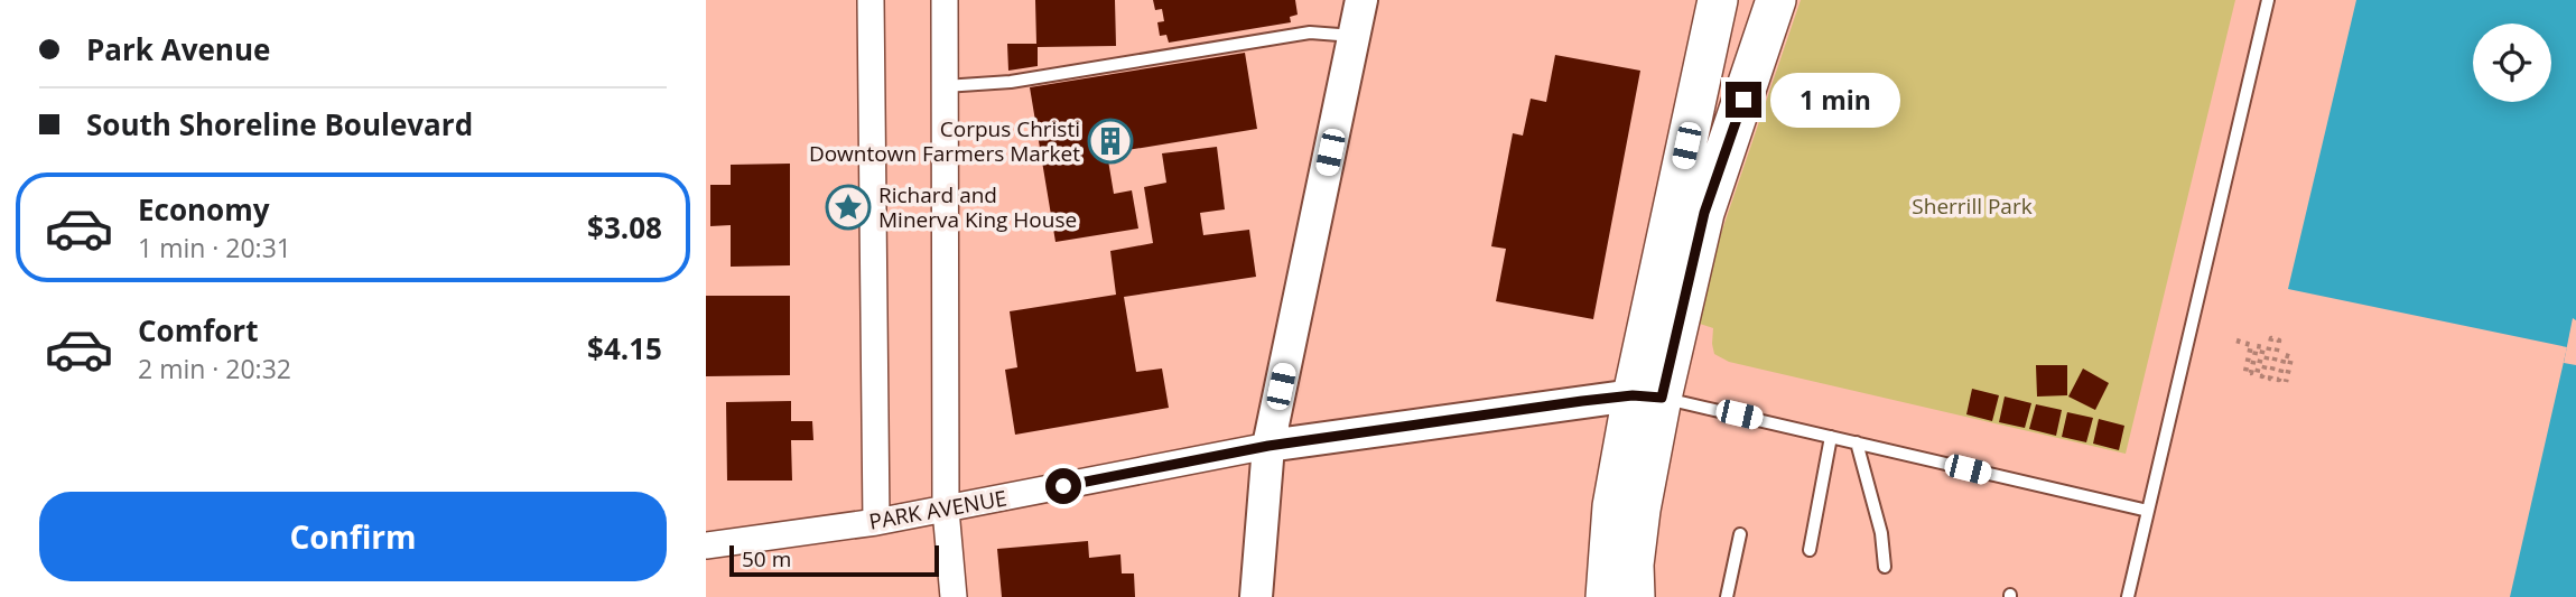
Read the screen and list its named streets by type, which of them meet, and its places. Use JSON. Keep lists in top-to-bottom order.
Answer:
{
  "streets": {
    "street": ["PARK AVENUE"]
  },
  "parks": ["Sherrill Park"],
  "places": {
    "building": ["Corpus Christi Downtown Farmers Market"],
    "place": ["Richard and Minerva King House"]
  },
  "scale_bar": "50 m",
  "page": {
    "banner": ["Park Avenue", "South Shoreline Boulevard"],
    "bubble": "1 min",
    "list": [
      {
        "name": "Economy",
        "note": "1 min · 20:31",
        "value": "$3.08"
      },
      {
        "name": "Comfort",
        "note": "2 min · 20:32",
        "value": "$4.15"
      }
    ],
    "buttons": "Confirm",
    "scale": "50 m"
  }
}
